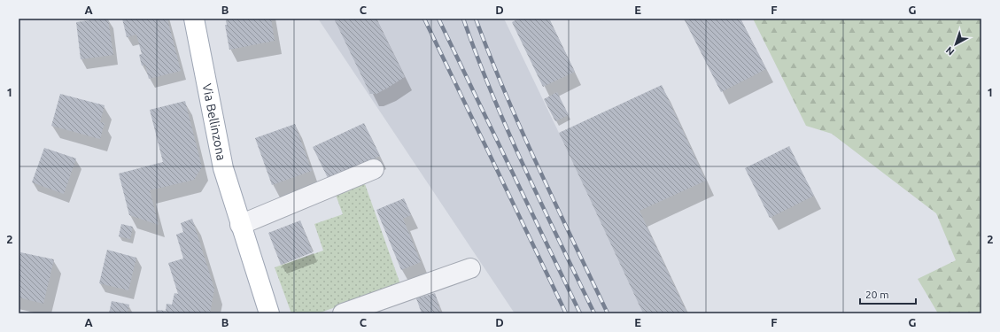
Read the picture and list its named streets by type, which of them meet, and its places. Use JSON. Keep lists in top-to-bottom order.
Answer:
{
  "streets": {
    "main road": ["Via Bellinzona"]
  },
  "scale_bar": "20 m",
  "north": "bottom left",
  "grid": {
    "columns": [
      "A",
      "B",
      "C",
      "D",
      "E",
      "F",
      "G"
    ],
    "rows": ["1", "2"]
  }
}
